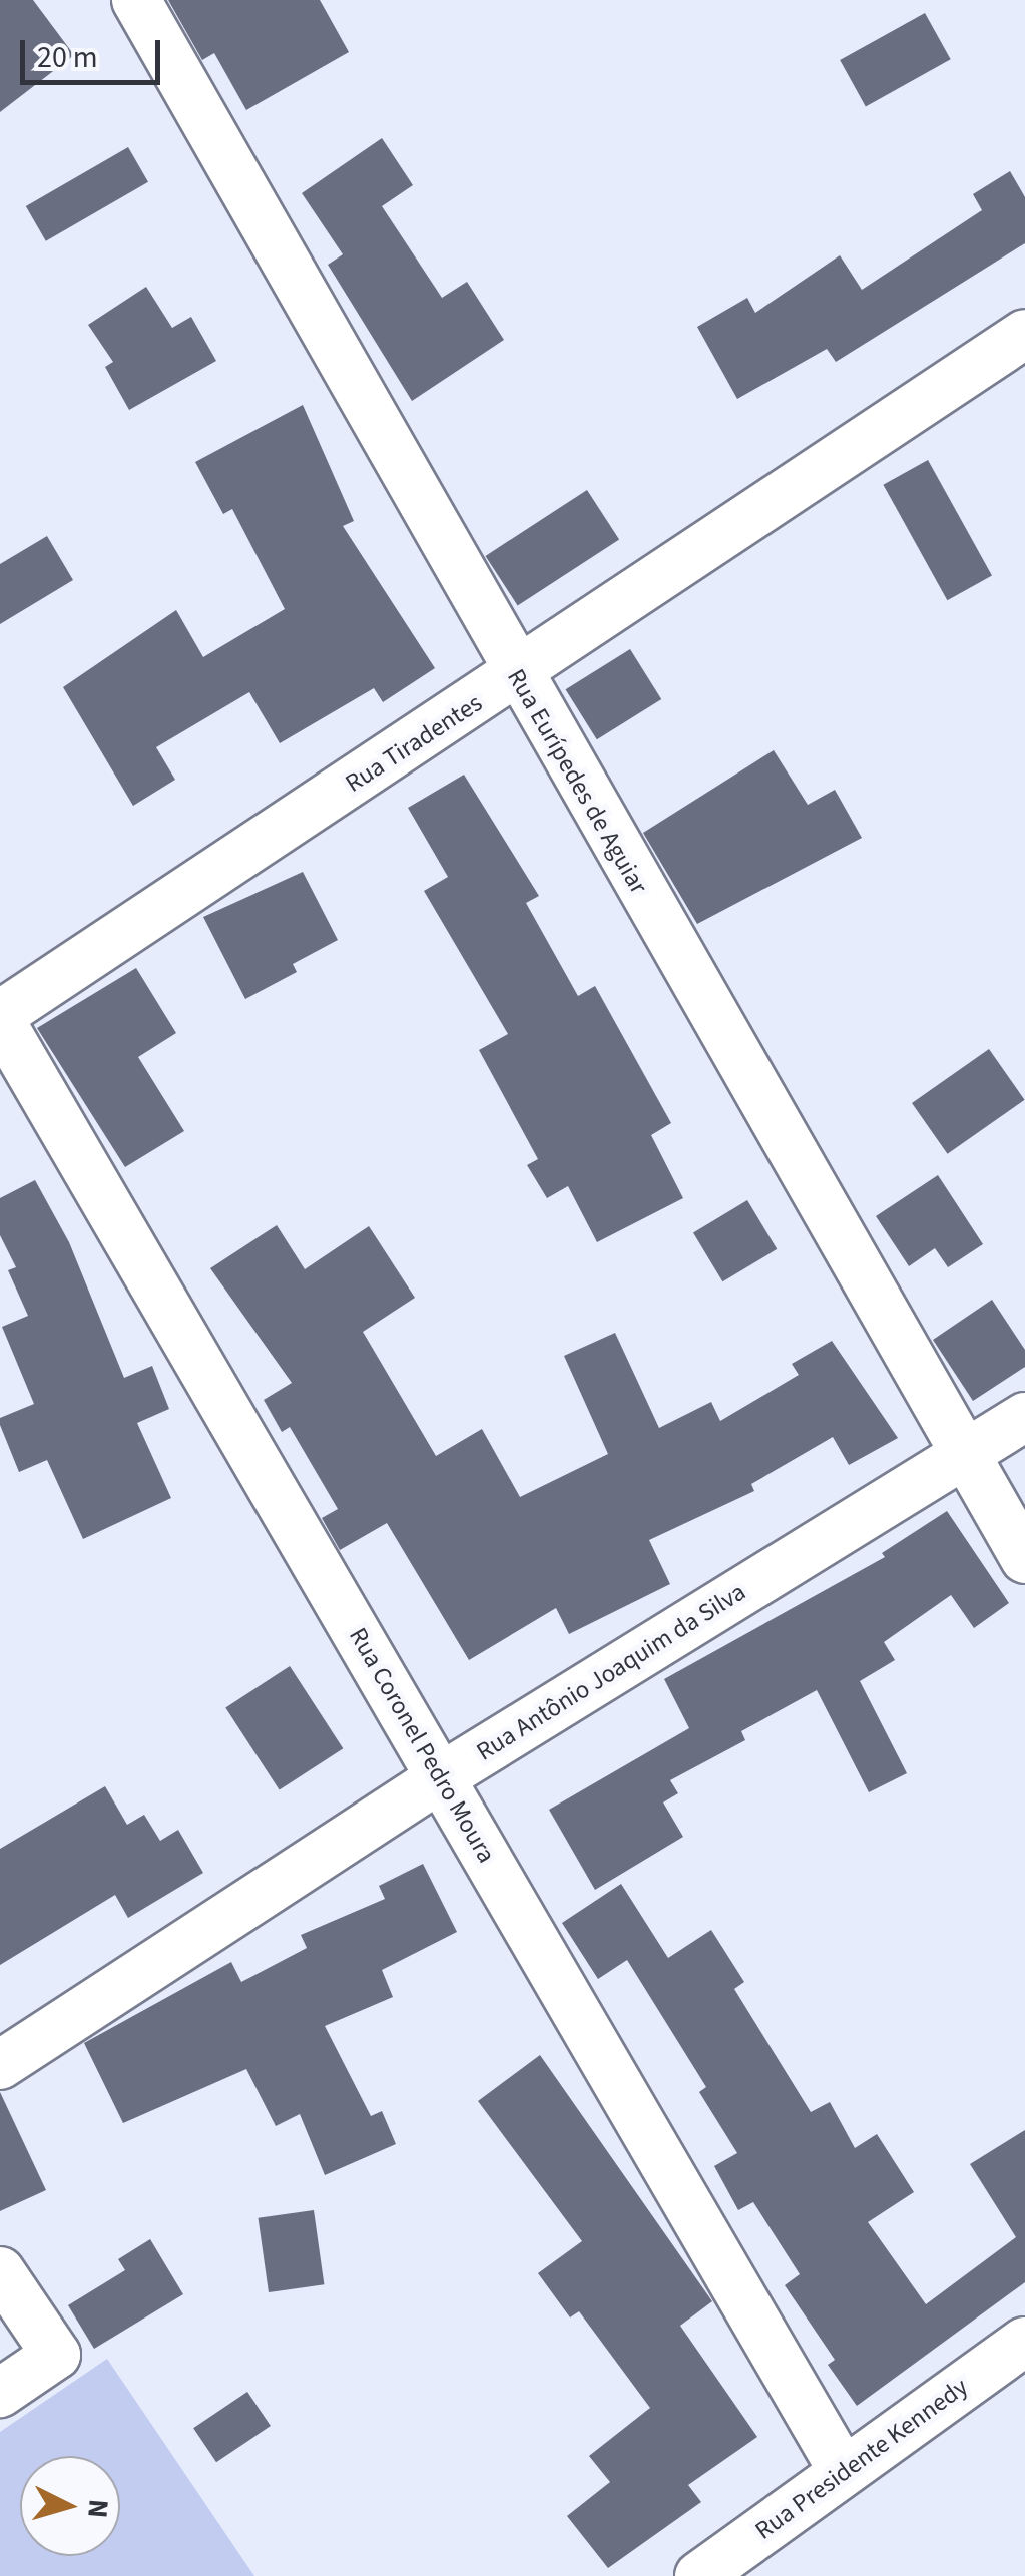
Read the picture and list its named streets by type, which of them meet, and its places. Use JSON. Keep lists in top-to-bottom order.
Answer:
{
  "streets": {
    "street": [
      "Rua Tiradentes",
      "Rua Eurípedes de Aguiar",
      "Rua Antônio Joaquim da Silva",
      "Rua Coronel Pedro Moura",
      "Rua Presidente Kennedy"
    ]
  },
  "crossings": [
    ["Rua Tiradentes", "Rua Eurípedes de Aguiar"],
    ["Rua Tiradentes", "Rua Coronel Pedro Moura"],
    ["Rua Eurípedes de Aguiar", "Rua Antônio Joaquim da Silva"],
    ["Rua Antônio Joaquim da Silva", "Rua Coronel Pedro Moura"],
    ["Rua Coronel Pedro Moura", "Rua Presidente Kennedy"]
  ],
  "scale_bar": "20 m",
  "north": "right"
}
